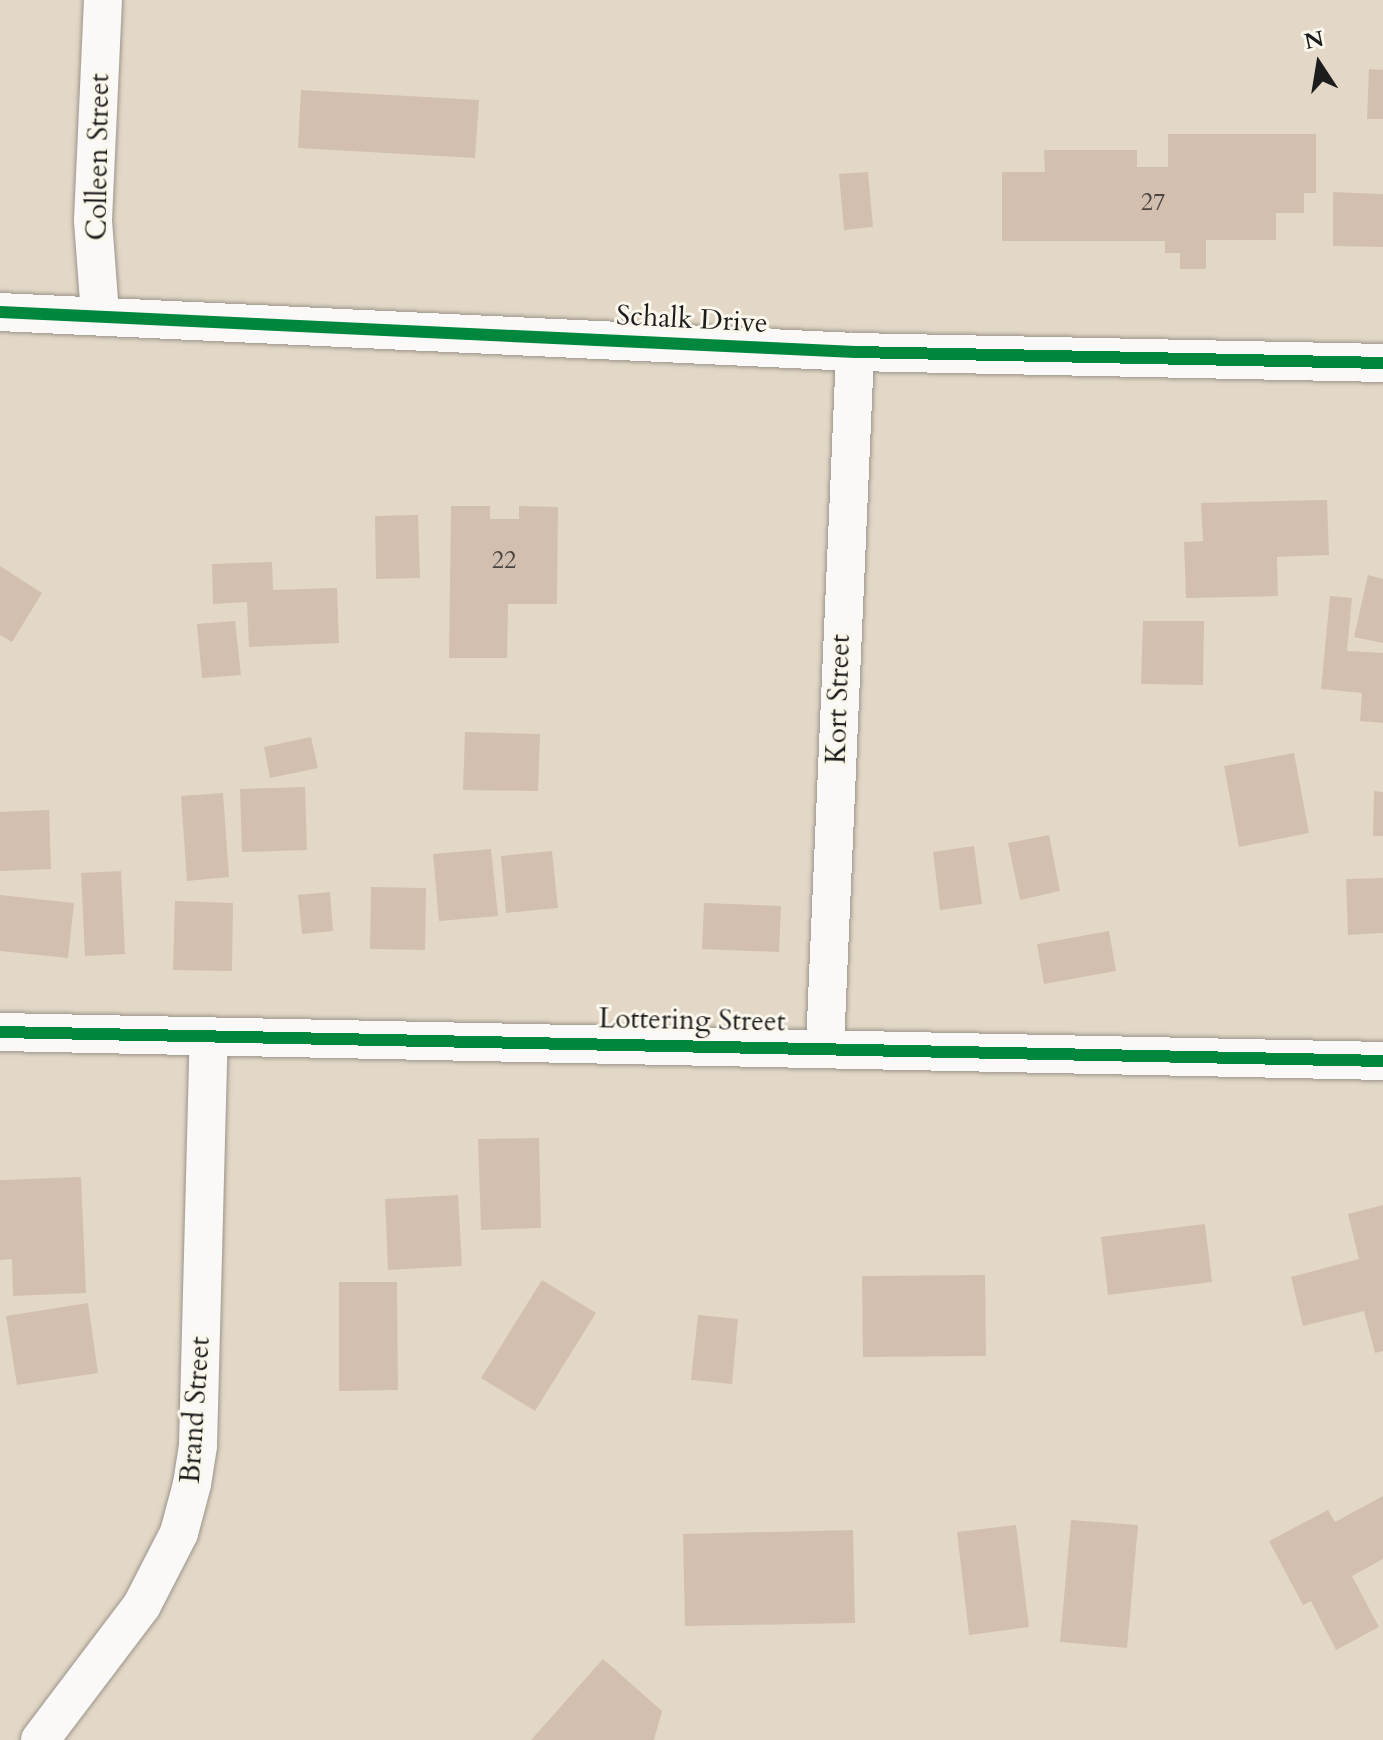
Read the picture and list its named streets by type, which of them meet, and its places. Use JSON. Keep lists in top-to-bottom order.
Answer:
{
  "streets": {
    "street": [
      "Colleen Street",
      "Schalk Drive",
      "Kort Street",
      "Lottering Street",
      "Brand Street"
    ]
  },
  "crossings": [
    ["Colleen Street", "Schalk Drive"],
    ["Schalk Drive", "Kort Street"],
    ["Kort Street", "Lottering Street"],
    ["Lottering Street", "Brand Street"]
  ],
  "house_numbers": ["27", "22"],
  "north": "top"
}
